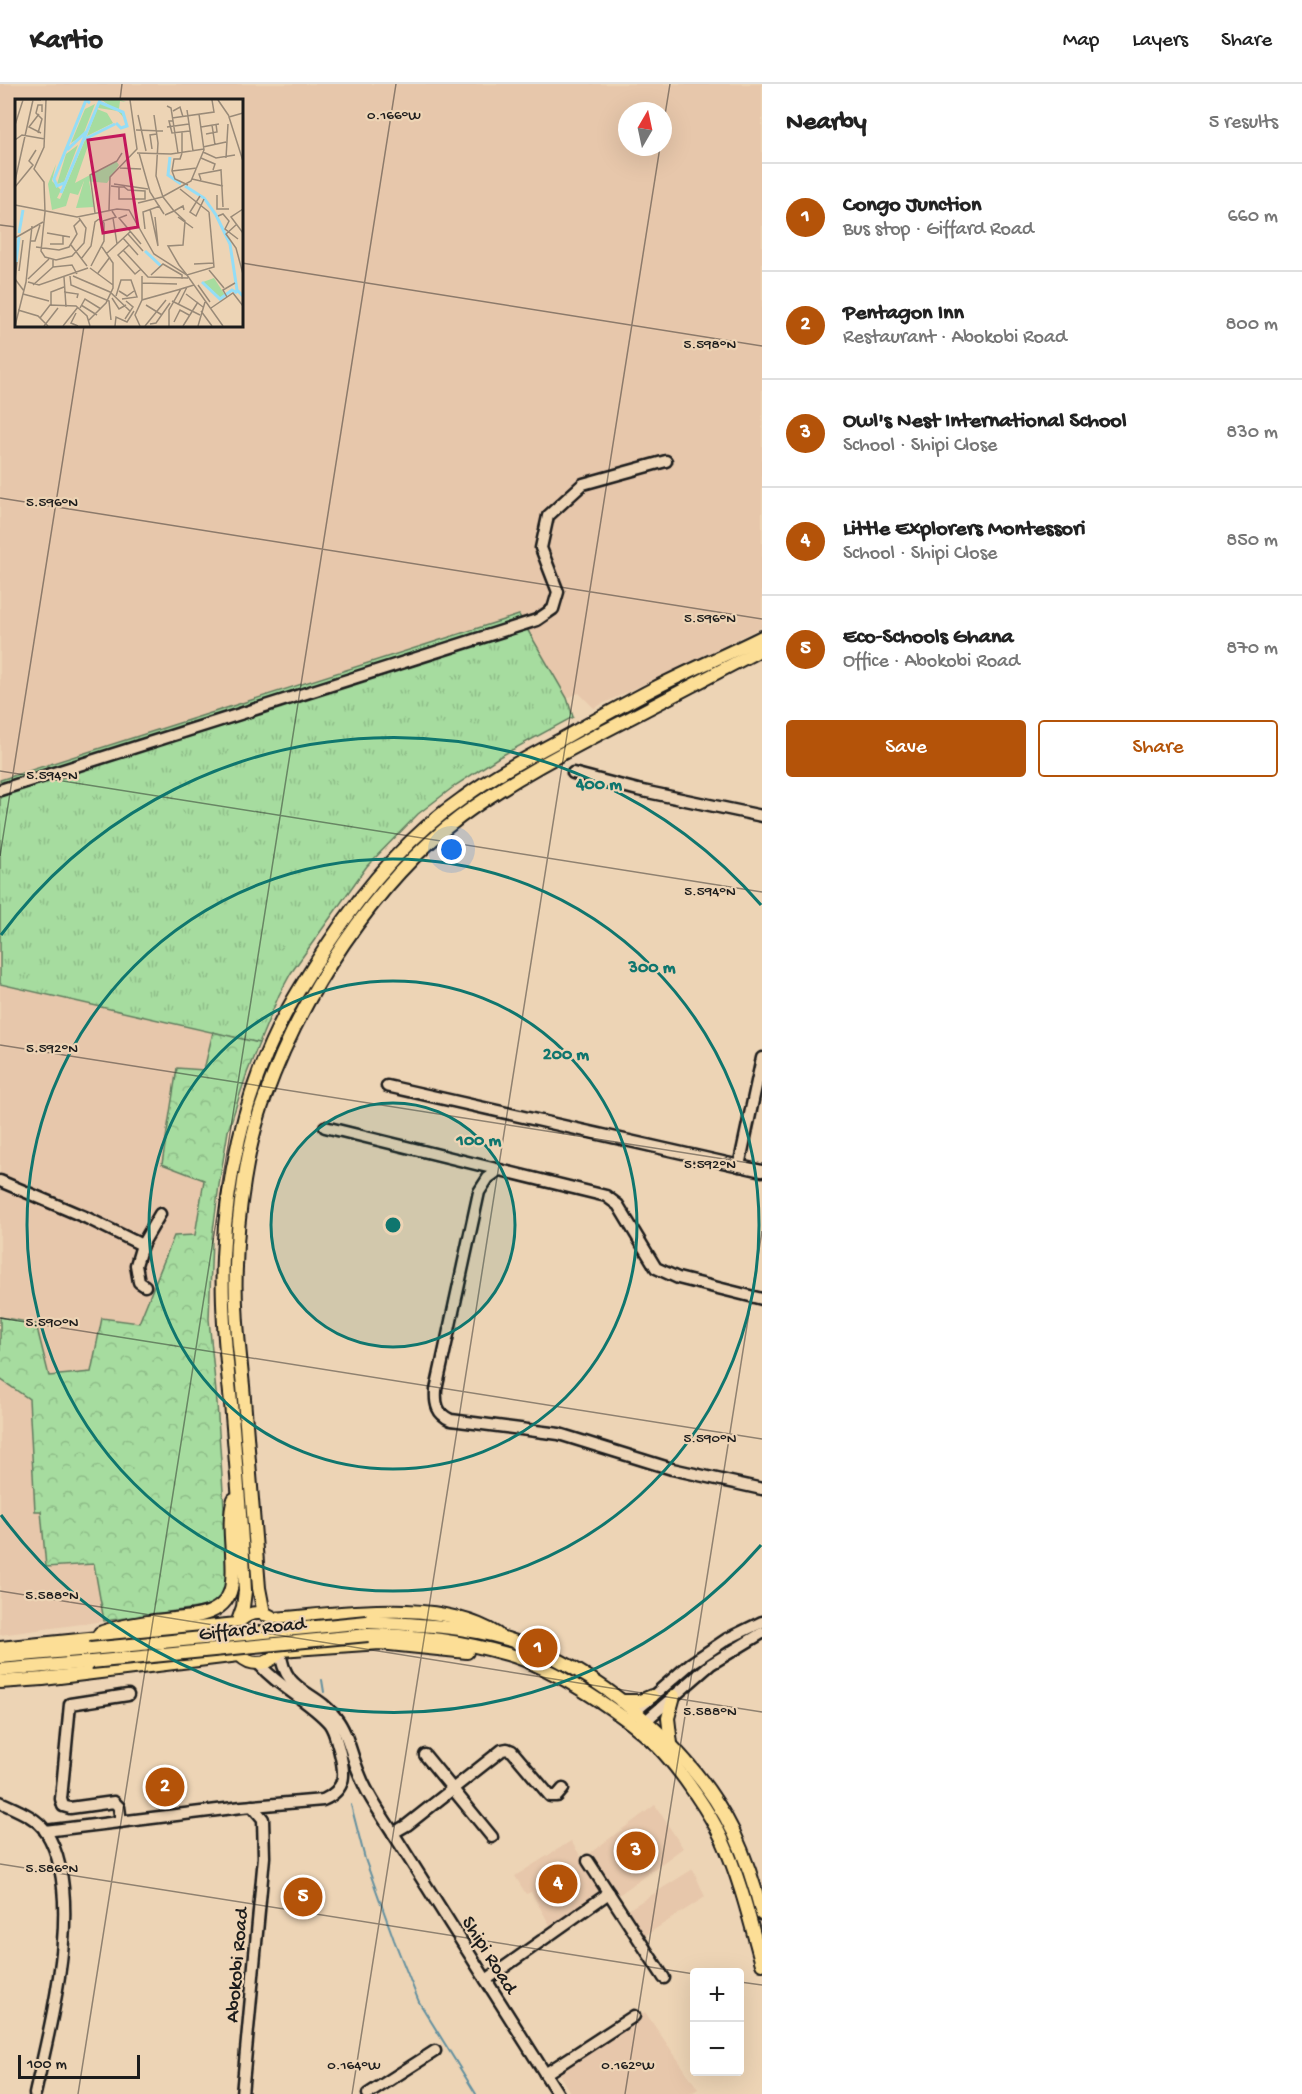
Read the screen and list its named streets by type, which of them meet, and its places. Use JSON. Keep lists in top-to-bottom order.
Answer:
{
  "streets": {
    "main road": ["Giffard Road"],
    "street": ["Shipi Road", "Abokobi Road"]
  },
  "crossings": [
    ["Giffard Road", "Shipi Road"]
  ],
  "scale_bar": "100 m",
  "north": "top",
  "page": {
    "header": "Kartio",
    "nav": ["Map", "Layers", "Share"],
    "heading": ["Nearby", "5 results"],
    "list": [
      {
        "mark": "1",
        "name": "Congo Junction",
        "note": "Bus stop · Giffard Road",
        "value": "660 m"
      },
      {
        "mark": "2",
        "name": "Pentagon Inn",
        "note": "Restaurant · Abokobi Road",
        "value": "800 m"
      },
      {
        "mark": "3",
        "name": "Owl's Nest International School",
        "note": "School · Shipi Close",
        "value": "830 m"
      },
      {
        "mark": "4",
        "name": "Little Explorers Montessori",
        "note": "School · Shipi Close",
        "value": "850 m"
      },
      {
        "mark": "5",
        "name": "Eco-Schools Ghana",
        "note": "Office · Abokobi Road",
        "value": "870 m"
      }
    ],
    "buttons": ["Save", "Share"],
    "pins": [
      "1",
      "2",
      "3",
      "4",
      "5"
    ],
    "map_buttons": ["+", "−"],
    "scale": "100 m"
  },
  "coordinates": [
    "0.166°W",
    "5.598°N",
    "5.596°N",
    "5.594°N",
    "5.592°N",
    "5.590°N",
    "5.588°N",
    "5.586°N",
    "0.164°W",
    "0.162°W"
  ],
  "rings": [
    "400 m",
    "300 m",
    "200 m",
    "100 m"
  ]
}
